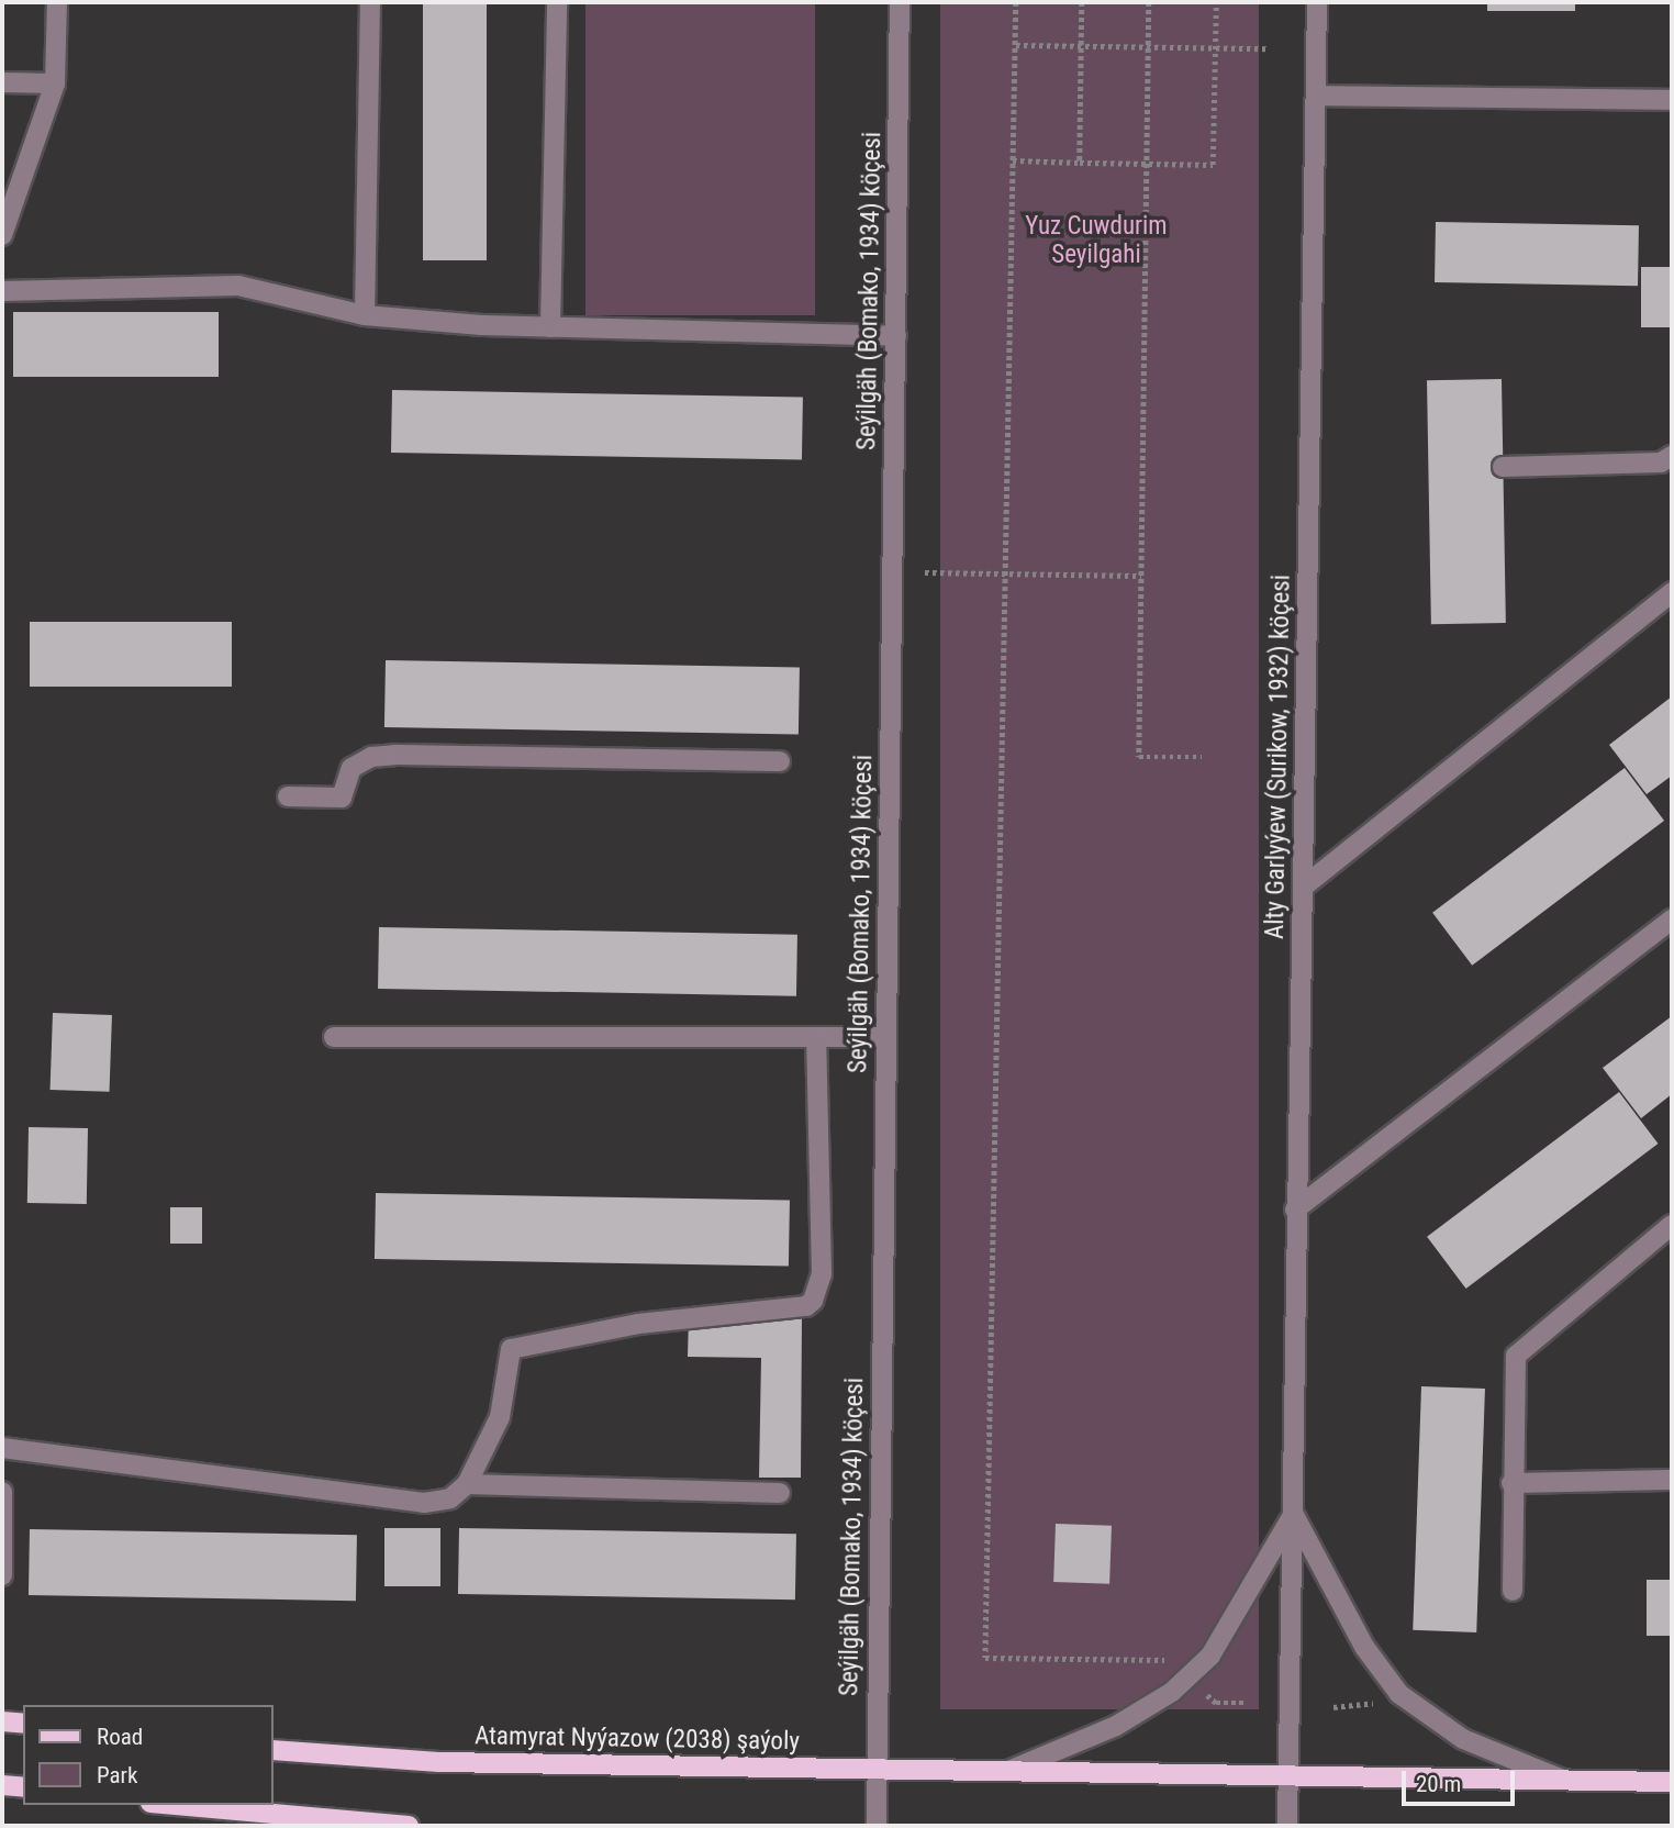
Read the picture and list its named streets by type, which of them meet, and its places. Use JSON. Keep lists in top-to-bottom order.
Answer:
{
  "streets": {
    "main road": ["Atamyrat Nyýazow (2038) şaýoly"],
    "street": ["Seýilgäh (Bomako, 1934) köçesi", "Alty Garlyýew (Surikow, 1932) köçesi"]
  },
  "crossings": [
    ["Seýilgäh (Bomako, 1934) köçesi", "Atamyrat Nyýazow (2038) şaýoly"],
    ["Alty Garlyýew (Surikow, 1932) köçesi", "Atamyrat Nyýazow (2038) şaýoly"]
  ],
  "parks": ["Yuz Cuwdurim Seyilgahi"],
  "legend": ["Road", "Park"],
  "scale_bar": "20 m"
}
